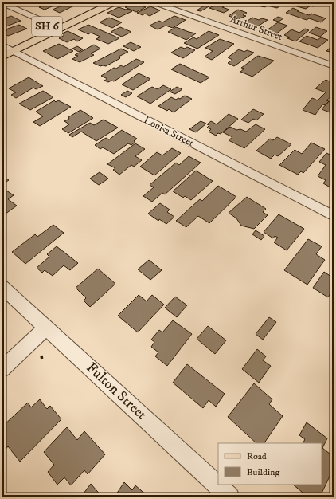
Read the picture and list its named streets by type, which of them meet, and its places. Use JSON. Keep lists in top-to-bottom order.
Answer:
{
  "streets": {
    "main road": ["SH 6"],
    "street": ["Arthur Street", "Louisa Street", "Fulton Street"]
  },
  "crossings": [
    ["SH 6", "Louisa Street"]
  ],
  "legend": ["Road", "Building"]
}
